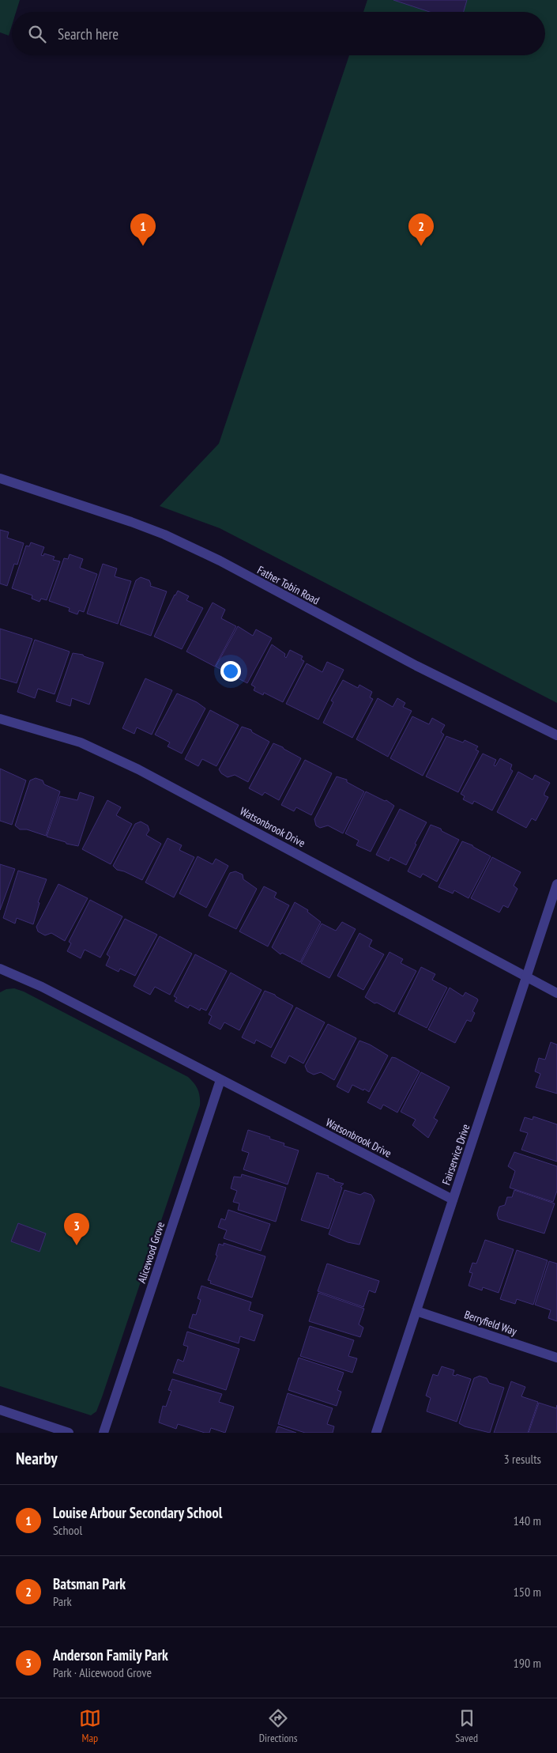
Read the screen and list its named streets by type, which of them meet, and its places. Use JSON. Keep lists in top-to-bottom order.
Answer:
{
  "streets": {
    "street": [
      "Father Tobin Road",
      "Watsonbrook Drive",
      "Fairservice Drive",
      "Alicewood Grove",
      "Berryfield Way"
    ]
  },
  "crossings": [
    ["Watsonbrook Drive", "Fairservice Drive"],
    ["Watsonbrook Drive", "Alicewood Grove"],
    ["Fairservice Drive", "Berryfield Way"]
  ],
  "page": {
    "search": "Search here",
    "pins": ["1", "2", "3"],
    "heading": ["Nearby", "3 results"],
    "list": [
      {
        "mark": "1",
        "name": "Louise Arbour Secondary School",
        "note": "School",
        "value": "140 m"
      },
      {
        "mark": "2",
        "name": "Batsman Park",
        "note": "Park",
        "value": "150 m"
      },
      {
        "mark": "3",
        "name": "Anderson Family Park",
        "note": "Park · Alicewood Grove",
        "value": "190 m"
      }
    ],
    "nav": ["Map", "Directions", "Saved"]
  }
}
